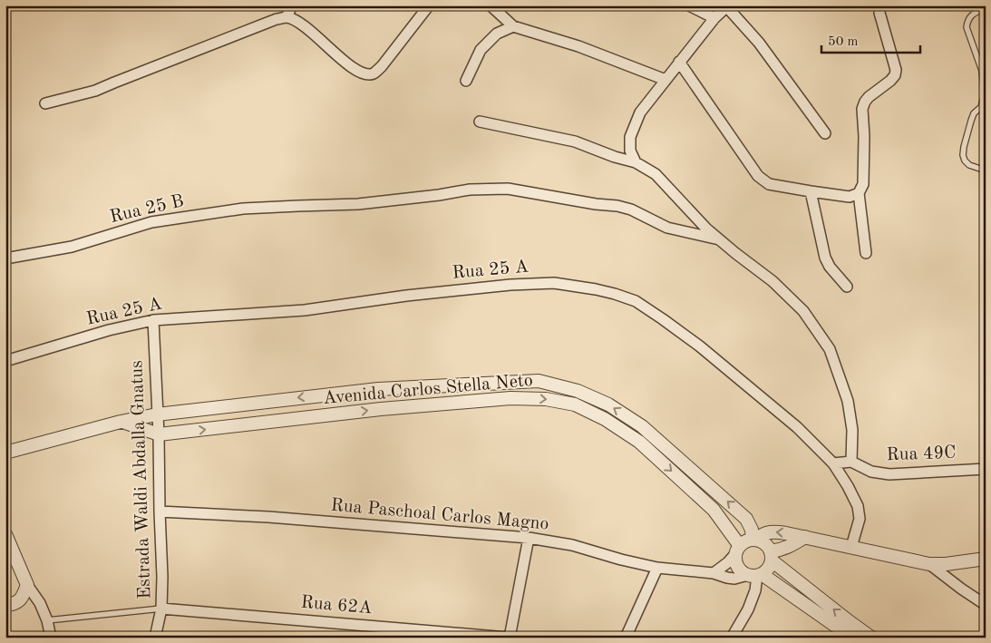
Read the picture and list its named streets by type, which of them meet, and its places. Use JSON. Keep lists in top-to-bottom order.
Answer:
{
  "streets": {
    "street": [
      "Rua 25 B",
      "Rua 25 A",
      "Avenida Carlos Stella Neto",
      "Rua 49C",
      "Estrada Waldi Abdalla Gnatus",
      "Rua Paschoal Carlos Magno",
      "Rua 62A"
    ]
  },
  "crossings": [
    ["Rua 25 A", "Estrada Waldi Abdalla Gnatus"],
    ["Avenida Carlos Stella Neto", "Estrada Waldi Abdalla Gnatus"],
    ["Avenida Carlos Stella Neto", "Rua Paschoal Carlos Magno"],
    ["Estrada Waldi Abdalla Gnatus", "Rua Paschoal Carlos Magno"],
    ["Estrada Waldi Abdalla Gnatus", "Rua 62A"]
  ],
  "scale_bar": "50 m"
}
